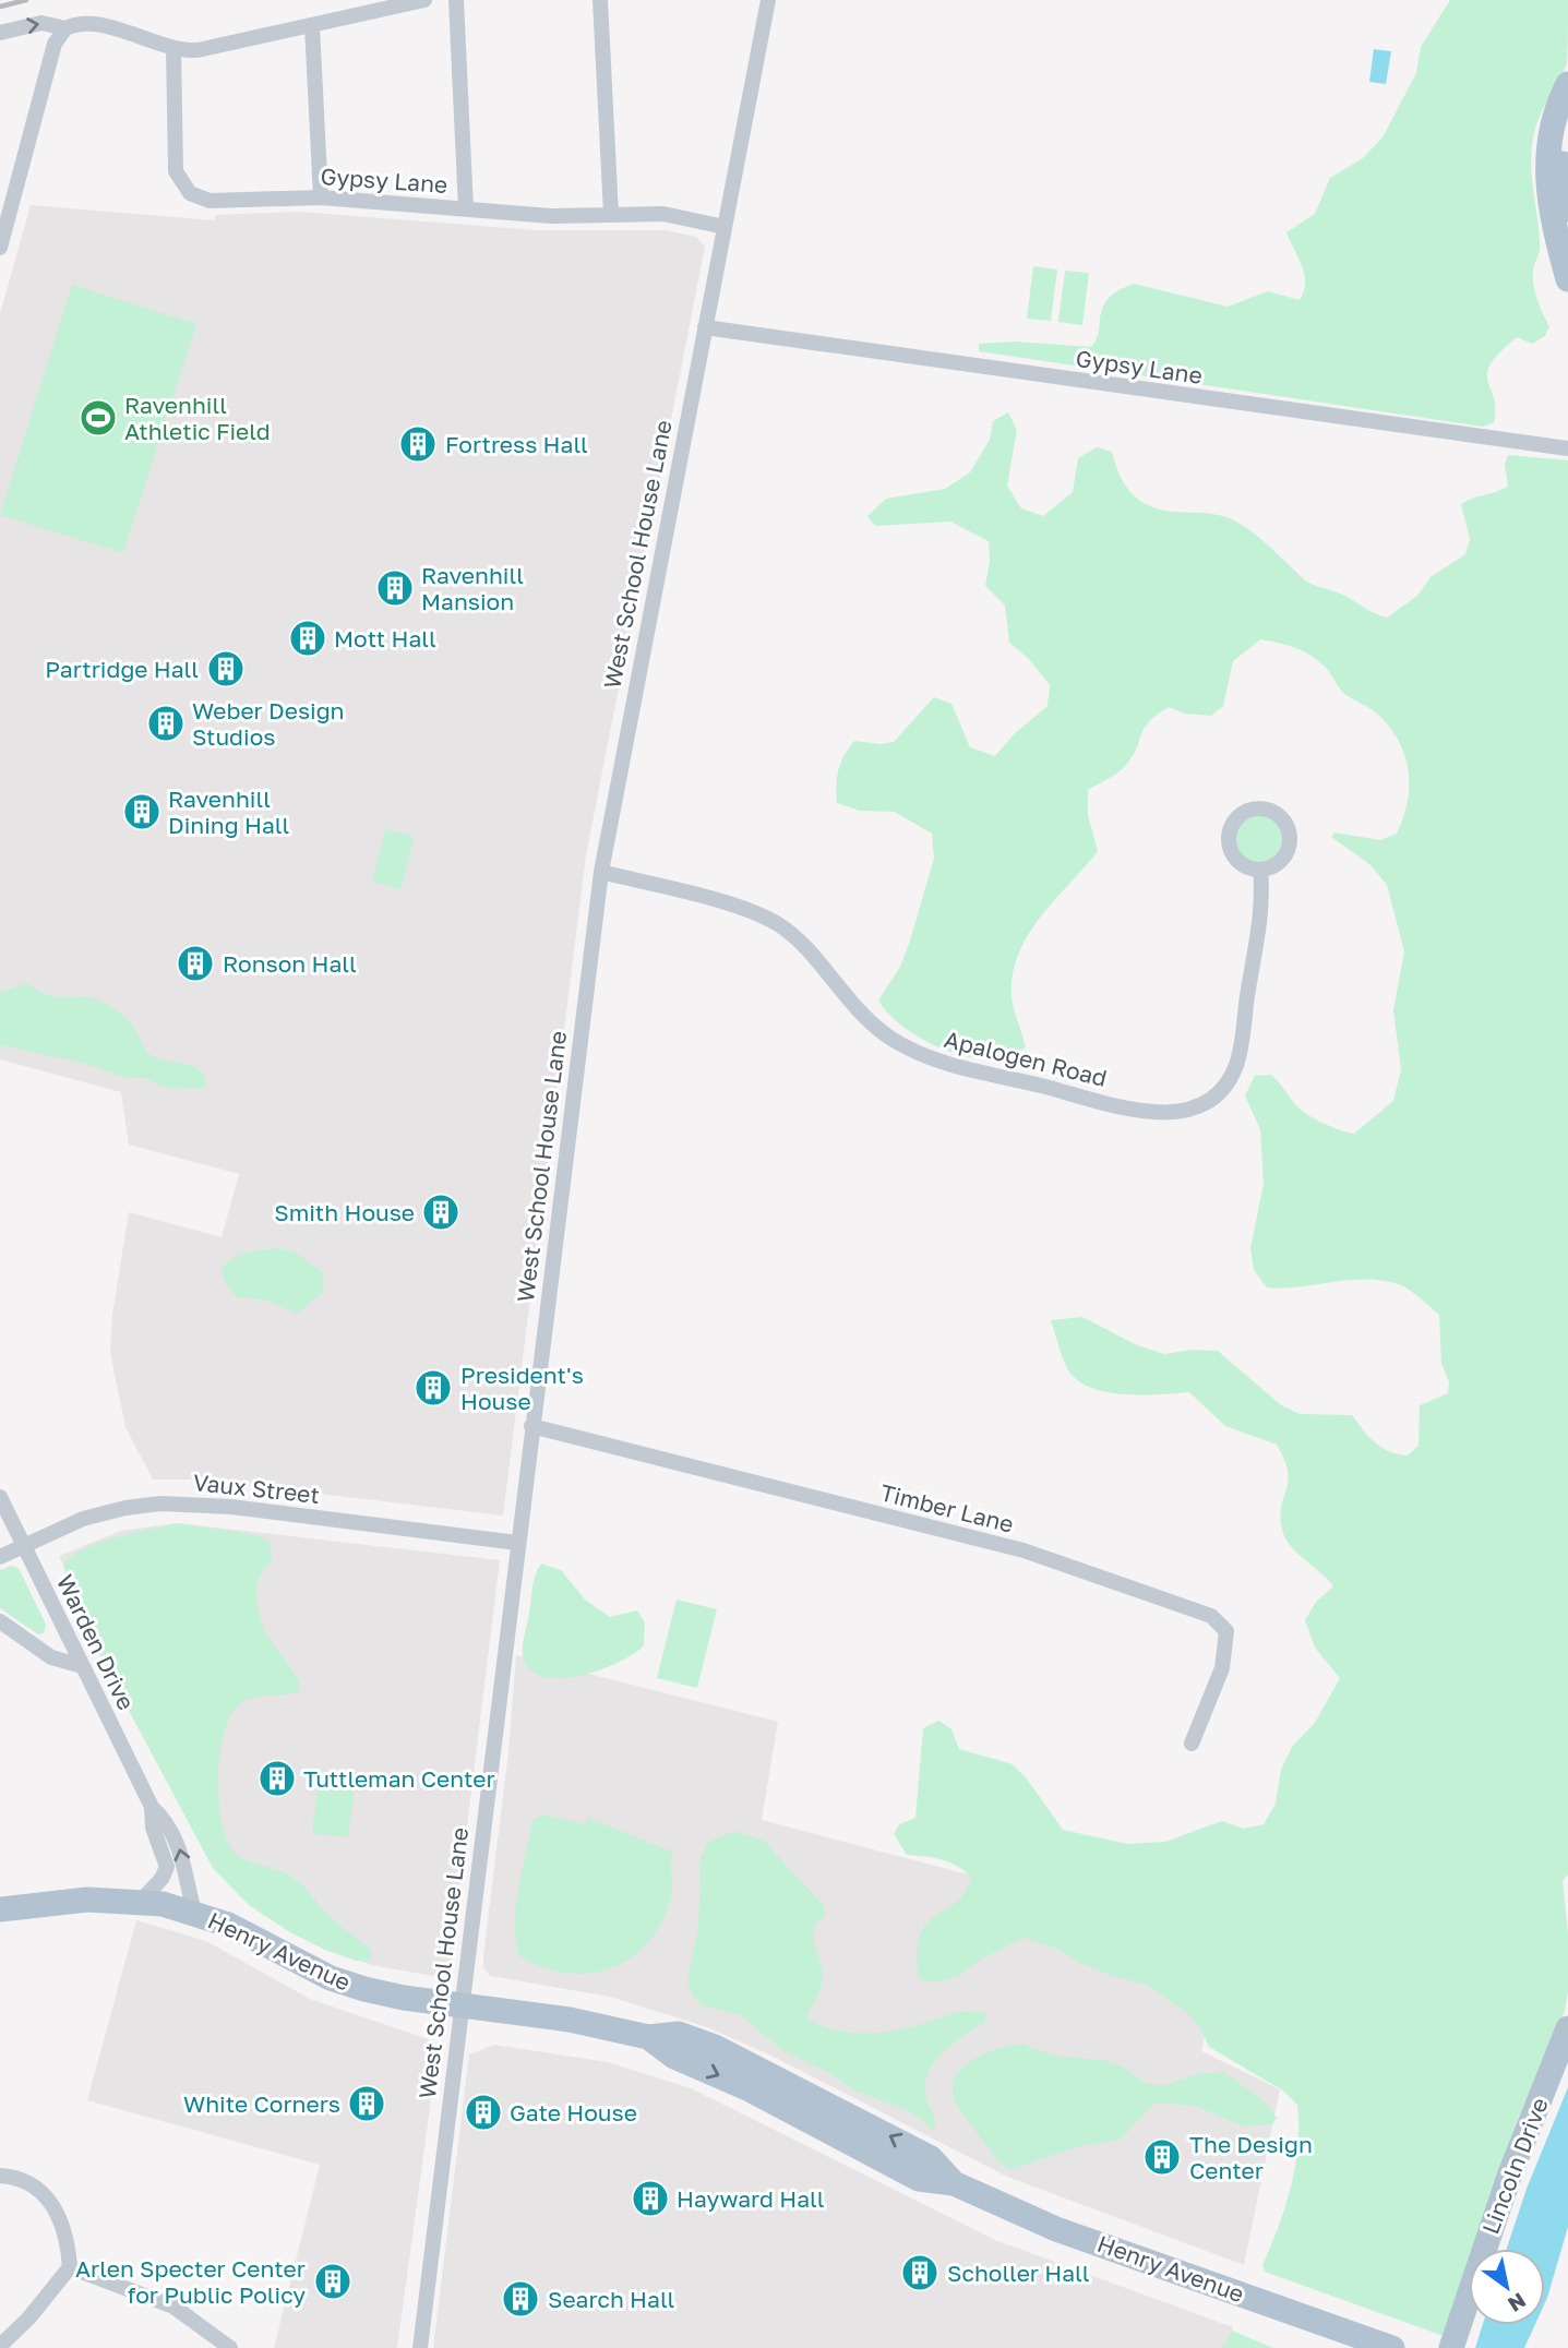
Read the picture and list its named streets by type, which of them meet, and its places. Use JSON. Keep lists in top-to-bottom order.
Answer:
{
  "streets": {
    "main road": ["Henry Avenue", "Lincoln Drive"],
    "street": [
      "Gypsy Lane",
      "West School House Lane",
      "Apalogen Road",
      "Vaux Street",
      "Timber Lane",
      "Warden Drive"
    ]
  },
  "crossings": [
    ["Gypsy Lane", "West School House Lane"],
    ["West School House Lane", "Apalogen Road"],
    ["West School House Lane", "Vaux Street"],
    ["West School House Lane", "Timber Lane"],
    ["West School House Lane", "Henry Avenue"],
    ["Vaux Street", "Warden Drive"],
    ["Warden Drive", "Henry Avenue"]
  ],
  "places": {
    "sports": ["Ravenhill Athletic Field"],
    "building": [
      "Fortress Hall",
      "Ravenhill Mansion",
      "Mott Hall",
      "Partridge Hall",
      "Weber Design Studios",
      "Ravenhill Dining Hall",
      "Ronson Hall",
      "Smith House",
      "President's House",
      "Tuttleman Center",
      "White Corners",
      "Gate House",
      "The Design Center",
      "Hayward Hall",
      "Scholler Hall",
      "Arlen Specter Center for Public Policy",
      "Search Hall"
    ]
  },
  "north": "bottom right"
}
